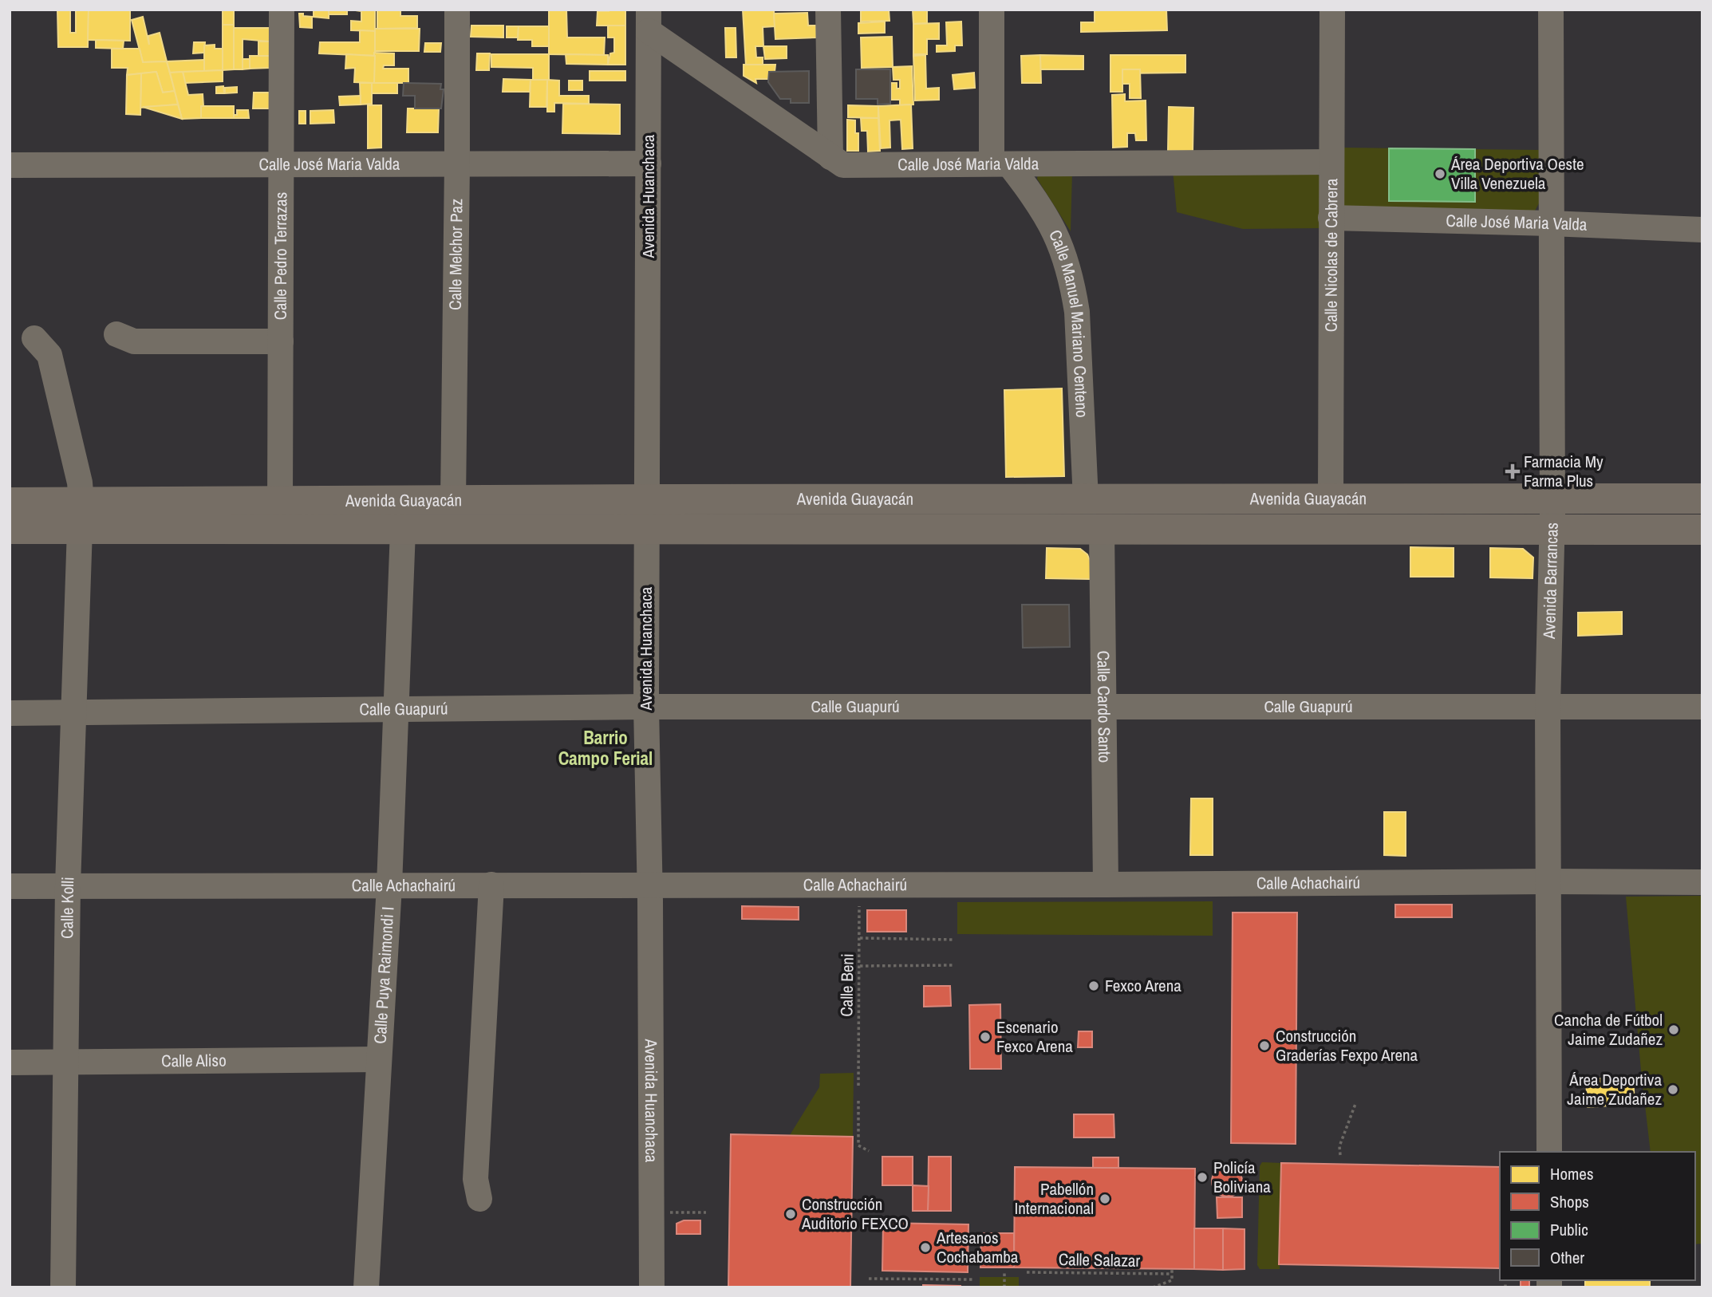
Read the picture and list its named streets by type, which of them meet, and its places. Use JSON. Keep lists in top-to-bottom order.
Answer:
{
  "streets": {
    "main road": ["Avenida Guayacán"],
    "street": [
      "Calle José Maria Valda",
      "Avenida Huanchaca",
      "Calle Nicolas de Cabrera",
      "Calle Pedro Terrazas",
      "Calle Melchor Paz",
      "Calle Manuel Mariano Centeno",
      "Avenida Barrancas",
      "Calle Guapurú",
      "Calle Cardo Santo",
      "Calle Achachairú",
      "Calle Kolli",
      "Calle Puya Raimondi I",
      "Calle Aliso"
    ],
    "path": ["Calle Beni", "Calle Salazar"]
  },
  "crossings": [
    ["Calle José Maria Valda", "Avenida Huanchaca"],
    ["Calle José Maria Valda", "Calle Nicolas de Cabrera"],
    ["Calle José Maria Valda", "Calle Pedro Terrazas"],
    ["Calle José Maria Valda", "Calle Melchor Paz"],
    ["Calle José Maria Valda", "Calle Manuel Mariano Centeno"],
    ["Calle José Maria Valda", "Avenida Barrancas"],
    ["Avenida Huanchaca", "Avenida Guayacán"],
    ["Avenida Huanchaca", "Calle Guapurú"],
    ["Avenida Huanchaca", "Calle Achachairú"],
    ["Calle Nicolas de Cabrera", "Avenida Guayacán"],
    ["Calle Pedro Terrazas", "Avenida Guayacán"],
    ["Calle Melchor Paz", "Avenida Guayacán"],
    ["Calle Manuel Mariano Centeno", "Avenida Guayacán"],
    ["Avenida Guayacán", "Avenida Barrancas"],
    ["Avenida Guayacán", "Calle Cardo Santo"],
    ["Avenida Guayacán", "Calle Kolli"],
    ["Avenida Guayacán", "Calle Puya Raimondi I"],
    ["Avenida Barrancas", "Calle Guapurú"],
    ["Avenida Barrancas", "Calle Achachairú"],
    ["Calle Guapurú", "Calle Cardo Santo"],
    ["Calle Guapurú", "Calle Kolli"],
    ["Calle Guapurú", "Calle Puya Raimondi I"],
    ["Calle Cardo Santo", "Calle Achachairú"],
    ["Calle Achachairú", "Calle Kolli"],
    ["Calle Achachairú", "Calle Puya Raimondi I"],
    ["Calle Achachairú", "Calle Beni"],
    ["Calle Kolli", "Calle Aliso"],
    ["Calle Puya Raimondi I", "Calle Aliso"]
  ],
  "districts": ["Barrio Campo Ferial"],
  "places": {
    "other": [
      "Área Deportiva Oeste Villa Venezuela",
      "Fexco Arena",
      "Cancha de Fútbol Jaime Zudañez",
      "Escenario Fexco Arena",
      "Construcción Graderías Fexpo Arena",
      "Área Deportiva Jaime Zudañez",
      "Policía Boliviana",
      "Pabellón Internacional",
      "Construcción Auditorio FEXCO",
      "Artesanos Cochabamba"
    ],
    "health": ["Farmacia My Farma Plus"]
  },
  "legend": [
    "Homes",
    "Shops",
    "Public",
    "Other"
  ]
}
